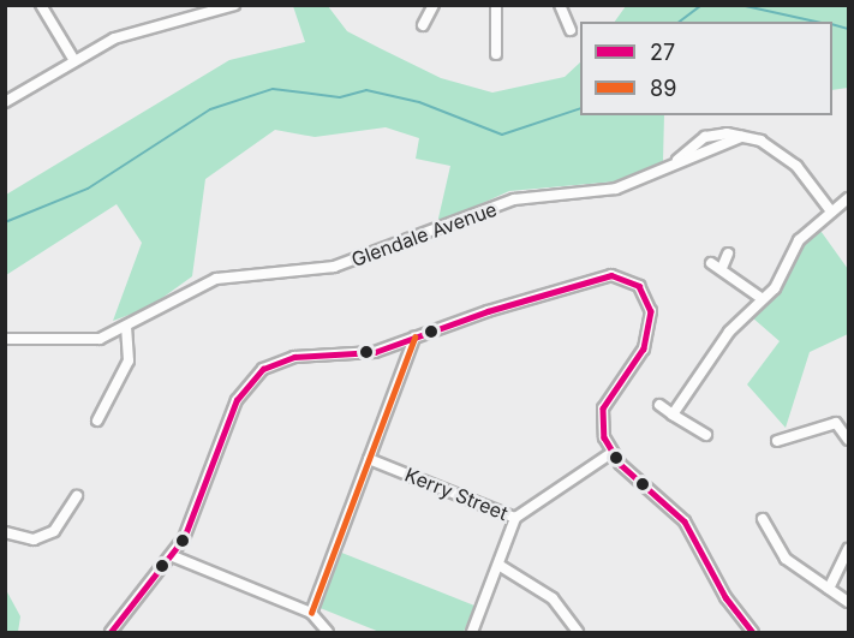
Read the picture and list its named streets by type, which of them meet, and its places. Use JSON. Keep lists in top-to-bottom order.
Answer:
{
  "streets": {
    "street": ["Glendale Avenue", "Kerry Street"]
  },
  "lines": ["transit line 27", "transit line 89"],
  "legend": ["27", "89"]
}
